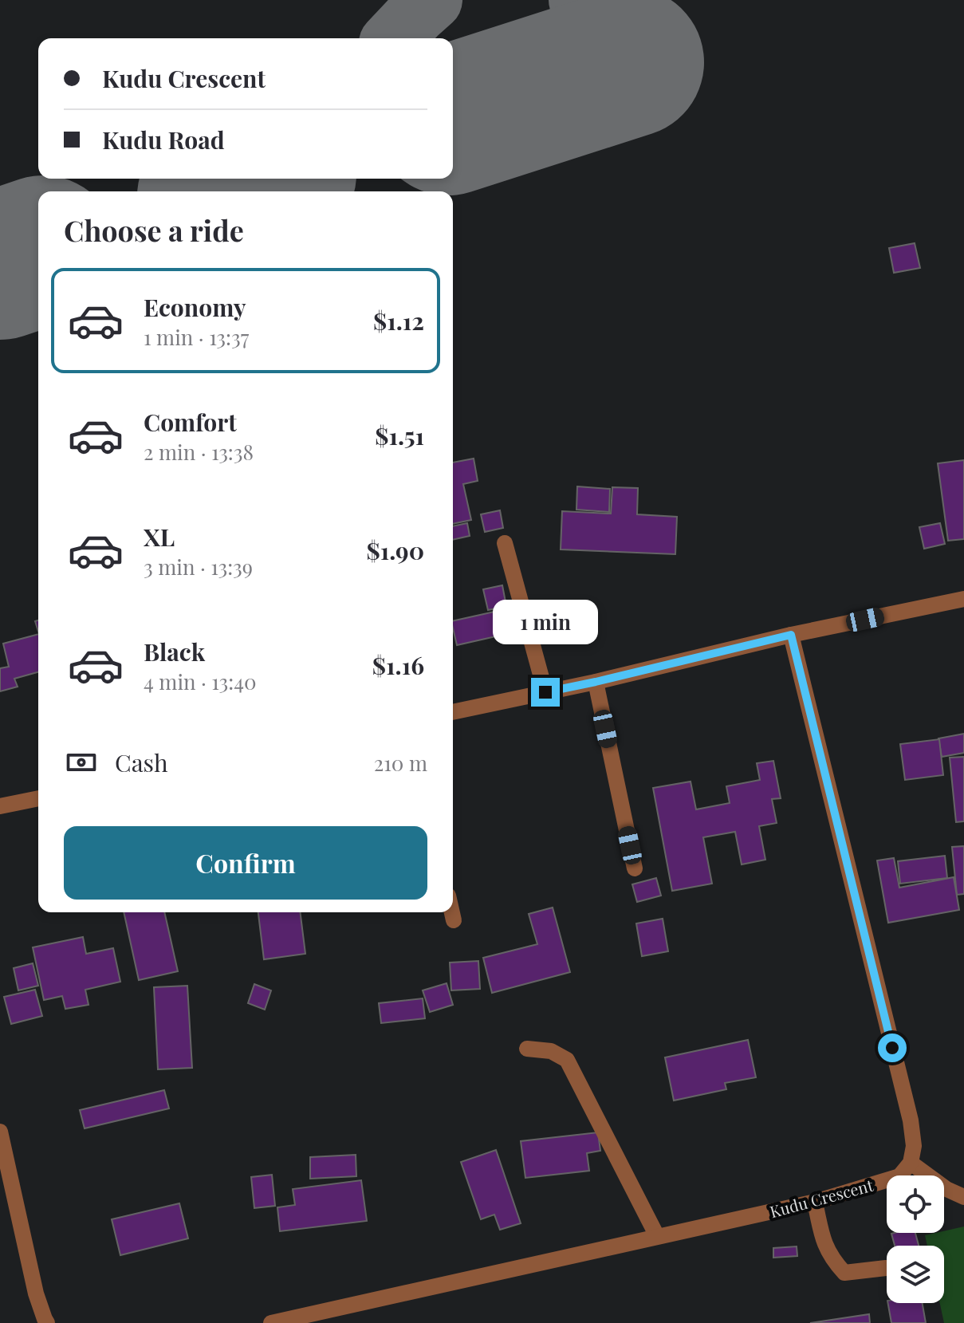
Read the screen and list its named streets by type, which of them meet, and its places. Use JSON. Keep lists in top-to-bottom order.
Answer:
{
  "streets": {
    "street": ["Kudu Crescent"]
  },
  "page": {
    "banner": ["Kudu Crescent", "Kudu Road"],
    "heading": "Choose a ride",
    "list": [
      {
        "name": "Economy",
        "note": "1 min · 13:37",
        "value": "$1.12"
      },
      {
        "name": "Comfort",
        "note": "2 min · 13:38",
        "value": "$1.51"
      },
      {
        "name": "XL",
        "note": "3 min · 13:39",
        "value": "$1.90"
      },
      {
        "name": "Black",
        "note": "4 min · 13:40",
        "value": "$1.16"
      }
    ],
    "bubble": "1 min",
    "pay": ["Cash", "210 m"],
    "buttons": "Confirm"
  }
}
